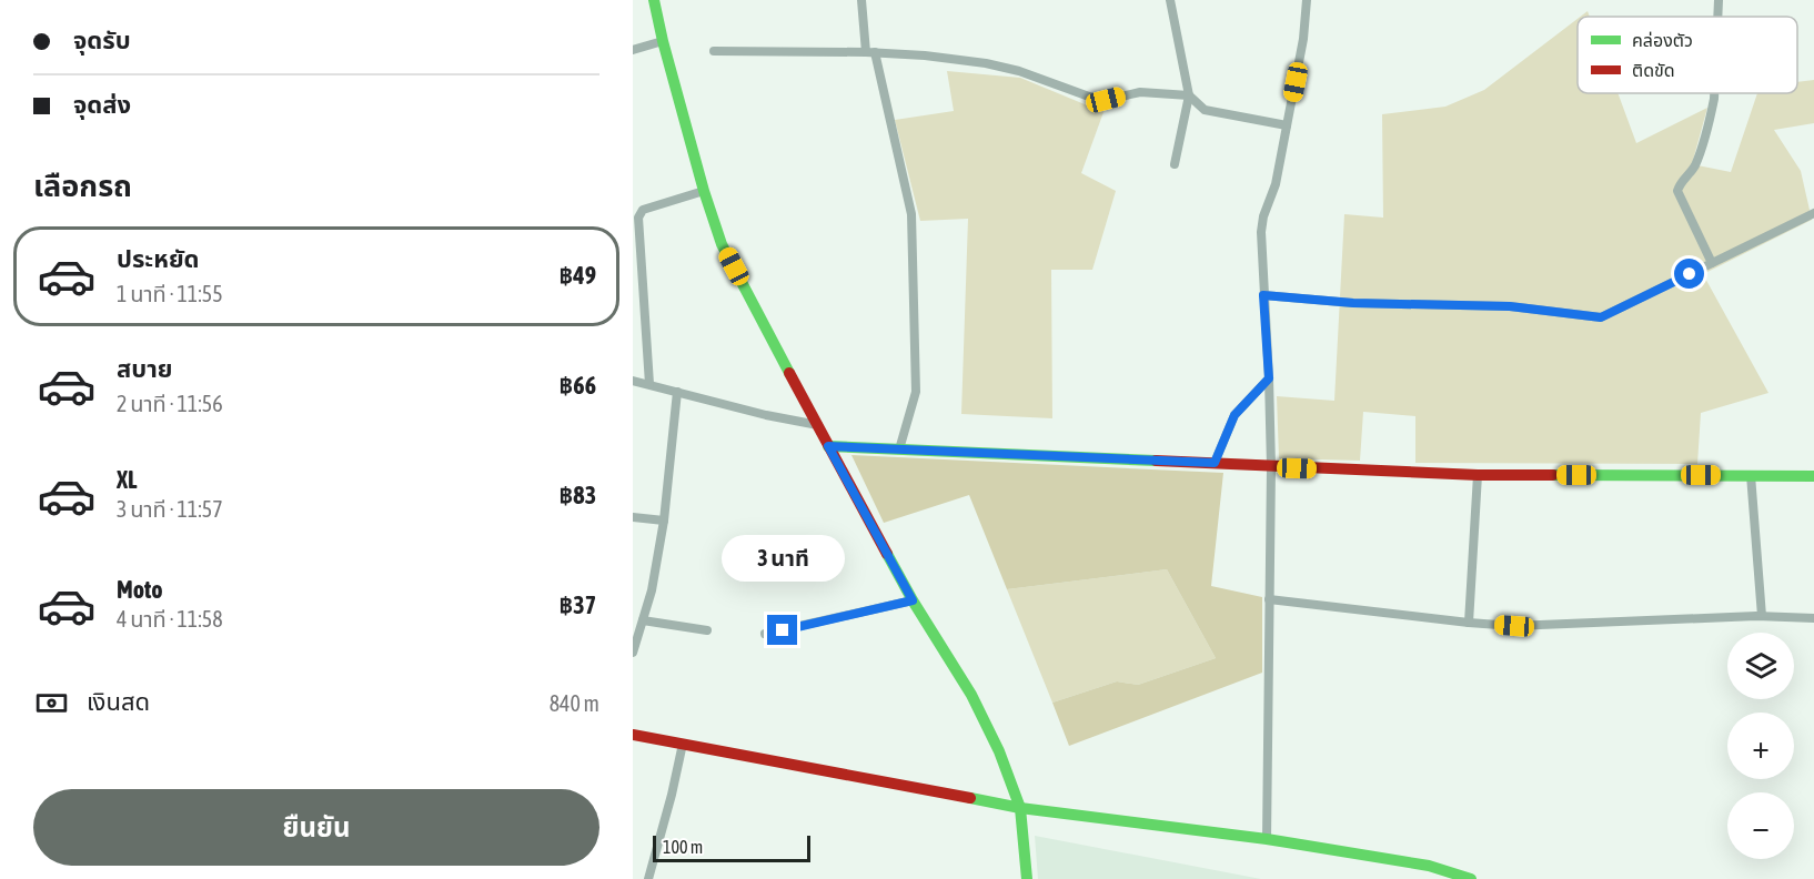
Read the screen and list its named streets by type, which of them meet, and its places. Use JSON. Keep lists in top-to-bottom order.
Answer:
{
  "legend": ["คล่องตัว", "ติดขัด"],
  "scale_bar": "100 m",
  "page": {
    "banner": ["จุดรับ", "จุดส่ง"],
    "heading": "เลือกรถ",
    "list": [
      {
        "name": "ประหยัด",
        "note": "1 นาที · 11:55",
        "value": "฿49"
      },
      {
        "name": "สบาย",
        "note": "2 นาที · 11:56",
        "value": "฿66"
      },
      {
        "name": "XL",
        "note": "3 นาที · 11:57",
        "value": "฿83"
      },
      {
        "name": "Moto",
        "note": "4 นาที · 11:58",
        "value": "฿37"
      }
    ],
    "bubble": "3 นาที",
    "map_buttons": ["+", "−"],
    "pay": ["เงินสด", "840 m"],
    "buttons": "ยืนยัน",
    "scale": "100 m"
  }
}
